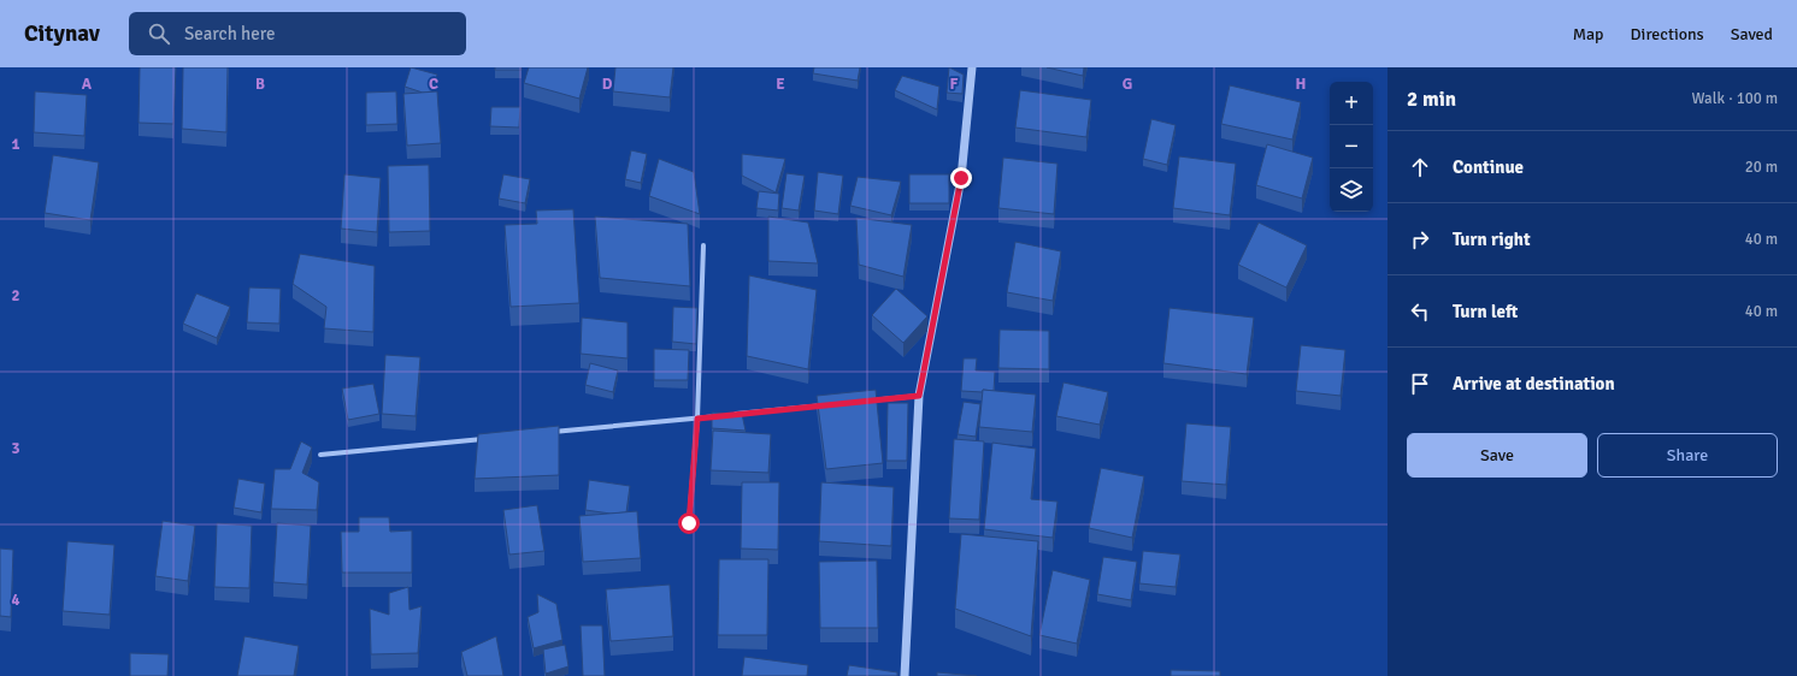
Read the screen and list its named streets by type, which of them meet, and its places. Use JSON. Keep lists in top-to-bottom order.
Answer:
{
  "page": {
    "header": "Citynav",
    "search": "Search here",
    "nav": ["Map", "Directions", "Saved"],
    "heading": ["2 min", "Walk · 100 m"],
    "map_buttons": ["+", "−"],
    "list": [
      ["Continue", "20 m"],
      ["Turn right", "40 m"],
      ["Turn left", "40 m"],
      "Arrive at destination"
    ],
    "buttons": ["Save", "Share"]
  },
  "grid": {
    "columns": [
      "A",
      "B",
      "C",
      "D",
      "E",
      "F",
      "G",
      "H"
    ],
    "rows": [
      "1",
      "2",
      "3",
      "4"
    ]
  }
}
